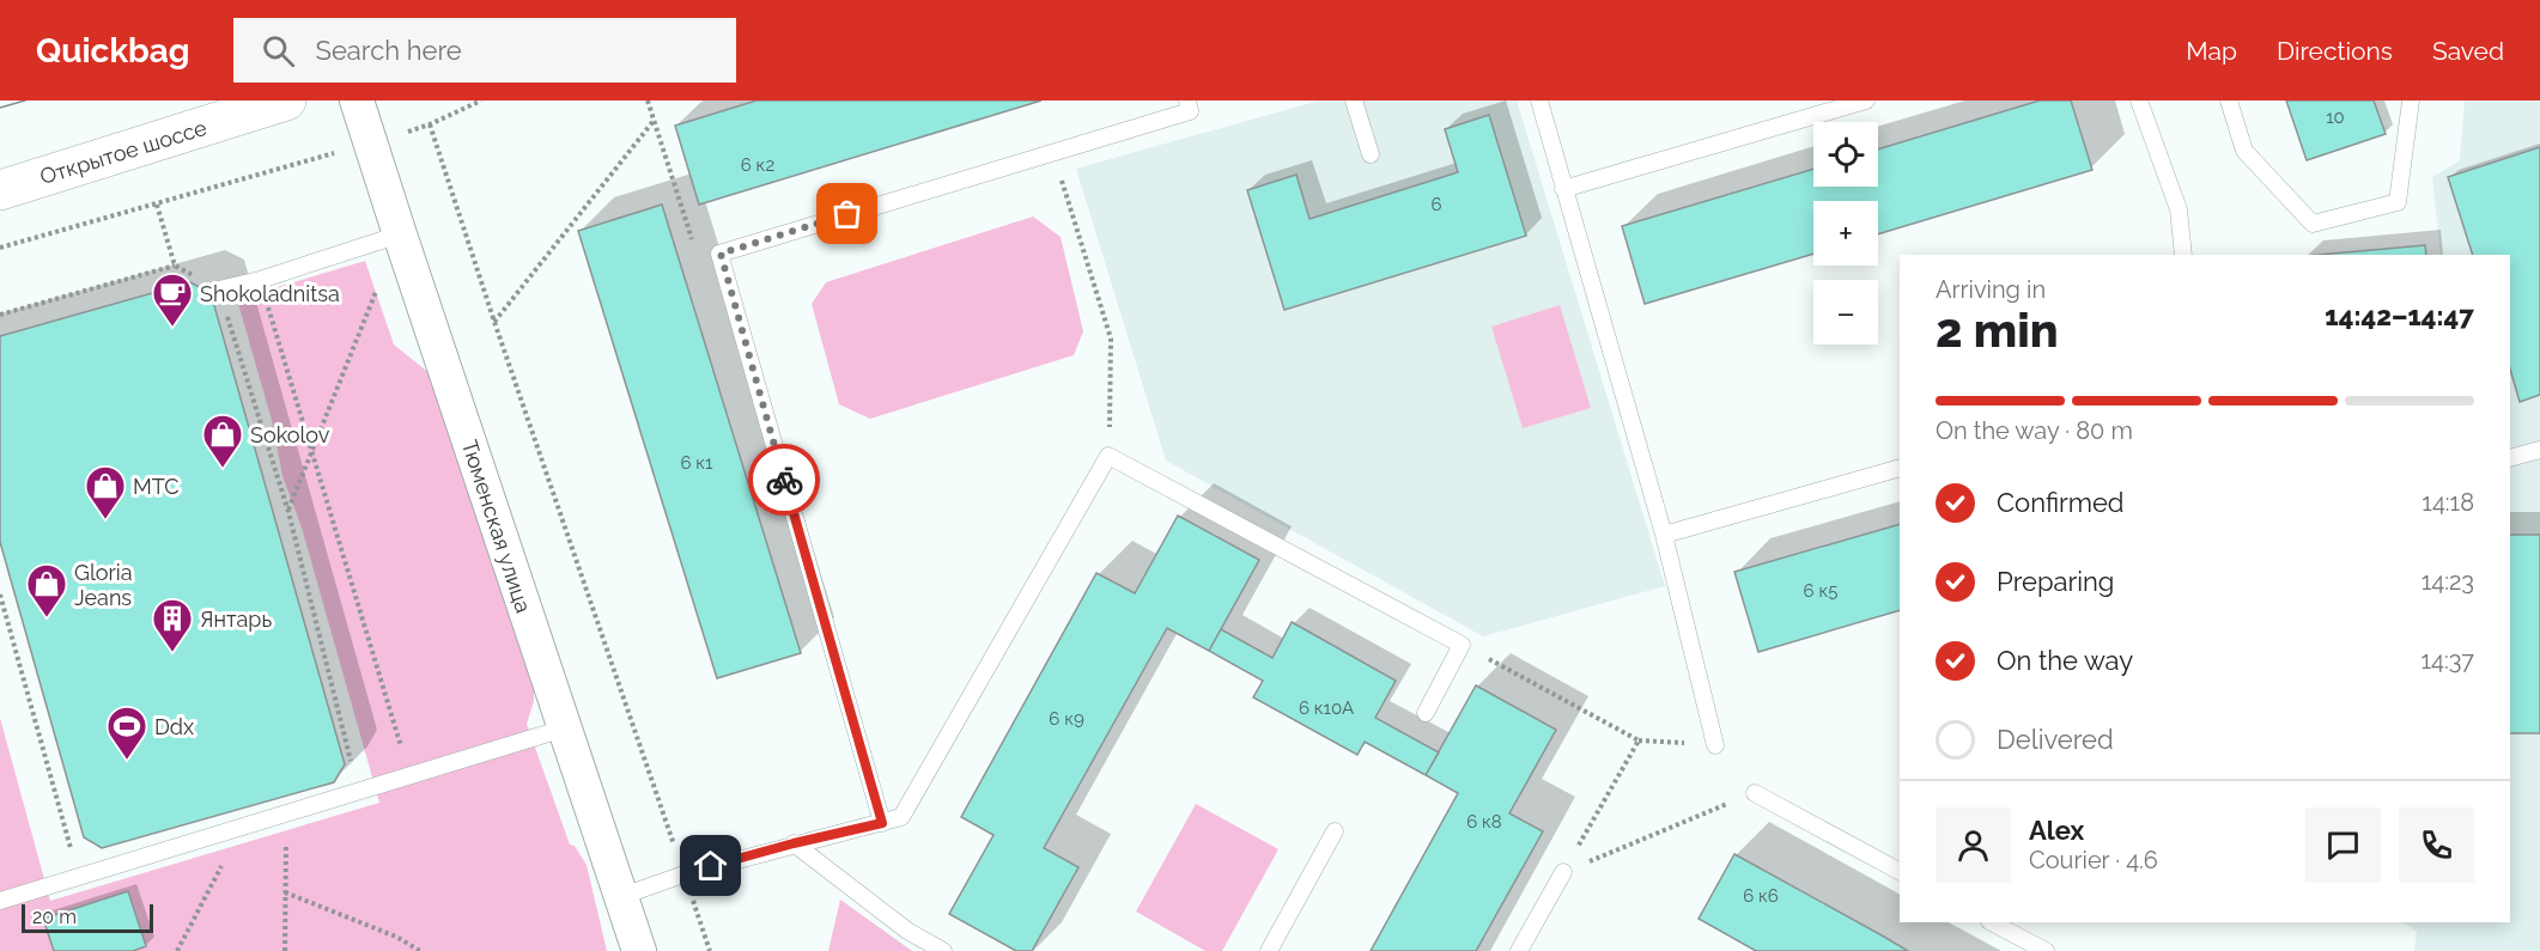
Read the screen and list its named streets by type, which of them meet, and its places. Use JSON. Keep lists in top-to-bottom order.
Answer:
{
  "streets": {
    "main road": ["Открытое шоссе"],
    "street": ["Тюменская улица"]
  },
  "places": {
    "cafe": ["Shokoladnitsa"],
    "shop": ["Sokolov", "МТС", "Gloria Jeans"],
    "building": ["Янтарь"],
    "sports": ["Ddx"]
  },
  "house_numbers": [
    "10",
    "6 к2",
    "6",
    "6 к1",
    "6 к5",
    "6 к10А",
    "6 к9",
    "6 к8",
    "6 к6"
  ],
  "scale_bar": "20 m",
  "page": {
    "header": "Quickbag",
    "search": "Search here",
    "nav": ["Map", "Directions", "Saved"],
    "map_buttons": ["+", "−"],
    "heading": ["2 min", "Arriving in", "14:42–14:47"],
    "panel": ["Alex", "Courier · 4.6"],
    "bar": "On the way · 80 m",
    "list": [
      ["Confirmed", "14:18"],
      ["Preparing", "14:23"],
      ["On the way", "14:37"],
      "Delivered"
    ],
    "scale": "20 m"
  }
}
